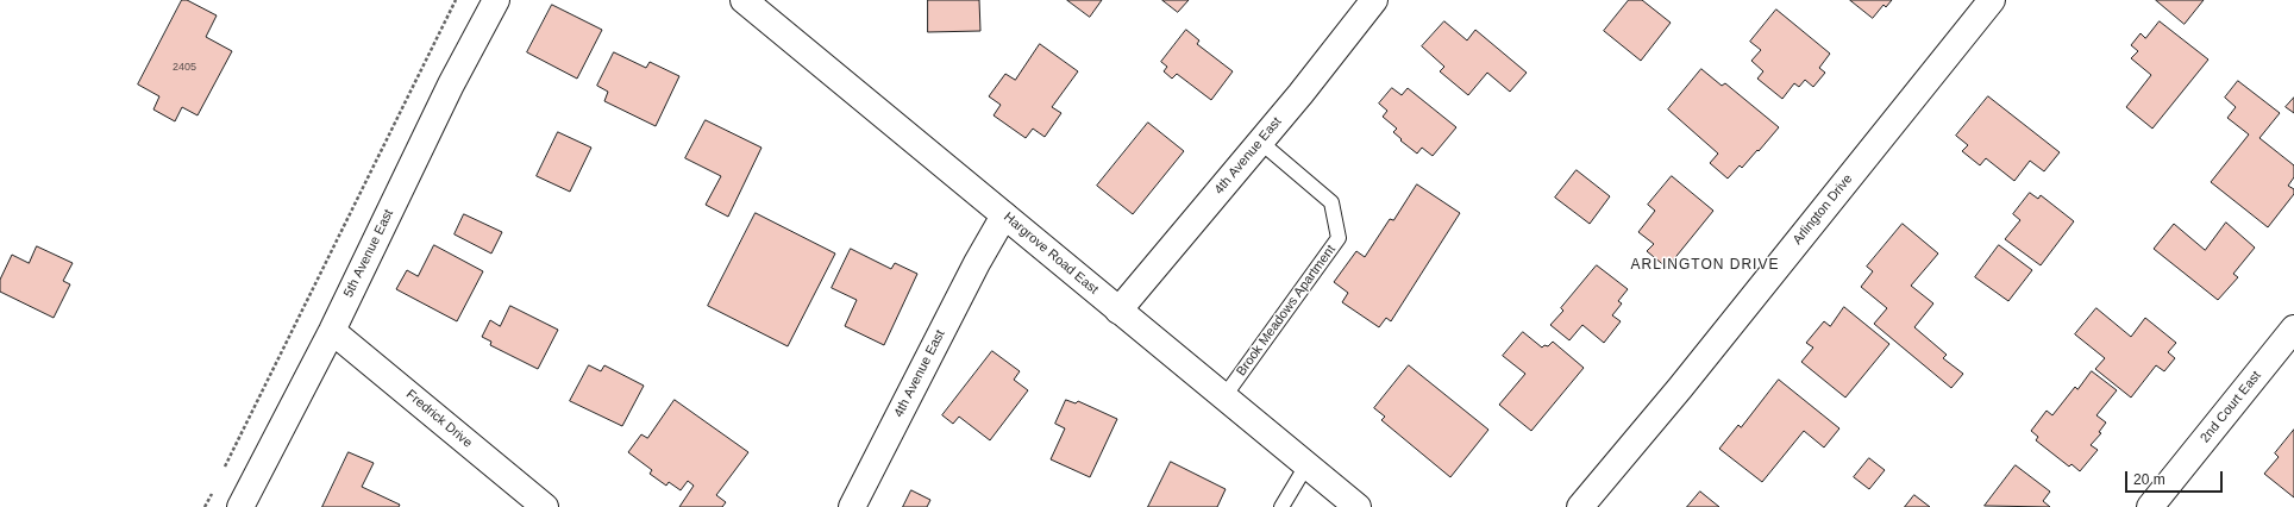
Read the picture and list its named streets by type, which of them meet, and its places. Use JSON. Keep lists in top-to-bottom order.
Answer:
{
  "streets": {
    "street": [
      "4th Avenue East",
      "Arlington Drive",
      "5th Avenue East",
      "Hargrove Road East",
      "2nd Court East",
      "Fredrick Drive"
    ],
    "lane": ["Brook Meadows Apartment"]
  },
  "crossings": [
    ["4th Avenue East", "Hargrove Road East"],
    ["4th Avenue East", "Brook Meadows Apartment"],
    ["5th Avenue East", "Fredrick Drive"],
    ["Hargrove Road East", "Brook Meadows Apartment"]
  ],
  "districts": ["ARLINGTON DRIVE"],
  "house_numbers": ["2405"],
  "scale_bar": "20 m"
}
